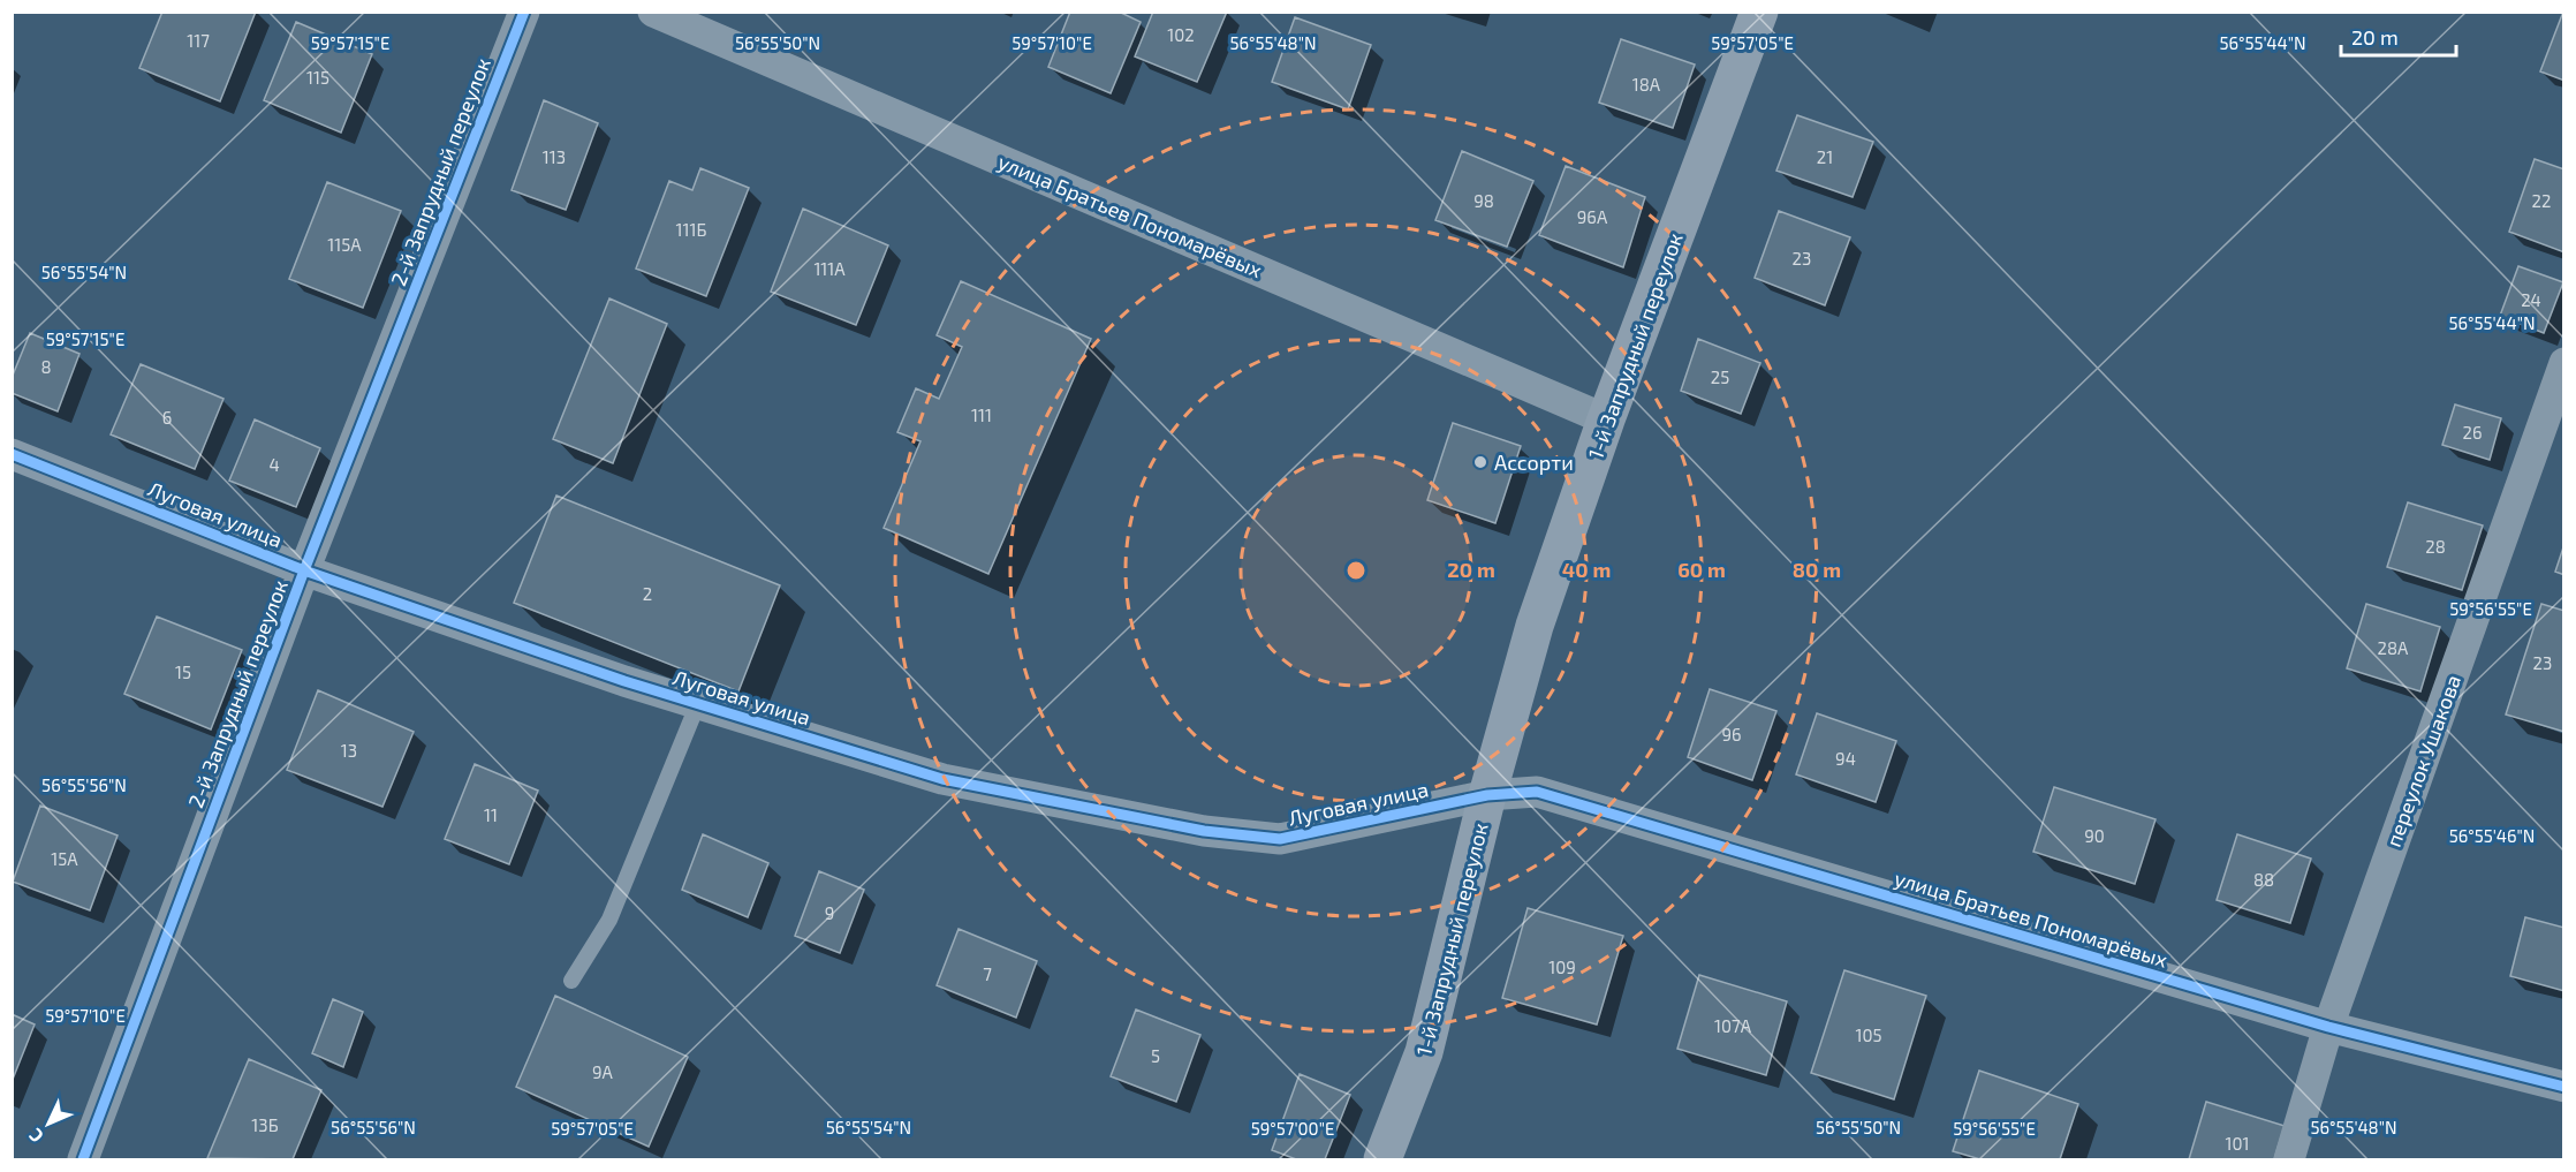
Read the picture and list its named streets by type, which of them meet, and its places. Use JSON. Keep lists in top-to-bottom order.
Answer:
{
  "streets": {
    "street": [
      "2-й Запрудный переулок",
      "улица Братьев Пономарёвых",
      "1-й Запрудный переулок",
      "Луговая улица",
      "переулок Ушакова"
    ]
  },
  "crossings": [
    ["2-й Запрудный переулок", "Луговая улица"],
    ["улица Братьев Пономарёвых", "1-й Запрудный переулок"],
    ["улица Братьев Пономарёвых", "Луговая улица"],
    ["улица Братьев Пономарёвых", "переулок Ушакова"],
    ["1-й Запрудный переулок", "Луговая улица"]
  ],
  "places": ["Ассорти"],
  "house_numbers": [
    "102",
    "117",
    "115",
    "18А",
    "113",
    "21",
    "98",
    "22",
    "96А",
    "111Б",
    "115А",
    "23",
    "111А",
    "24",
    "8",
    "25",
    "111",
    "6",
    "26",
    "4",
    "28",
    "2",
    "28А",
    "23",
    "15",
    "96",
    "13",
    "94",
    "11",
    "90",
    "15А",
    "88",
    "9",
    "109",
    "7",
    "107А",
    "105",
    "5",
    "9А",
    "13Б",
    "101"
  ],
  "scale_bar": "20 m",
  "north": "bottom left",
  "coordinates": [
    "59°57'15\"E",
    "59°57'10\"E",
    "59°57'05\"E",
    "56°55'50\"N",
    "56°55'48\"N",
    "56°55'44\"N",
    "56°55'54\"N",
    "59°56'55\"E",
    "56°55'56\"N",
    "56°55'46\"N",
    "59°57'00\"E"
  ],
  "rings": [
    "20 m",
    "40 m",
    "60 m",
    "80 m"
  ]
}
